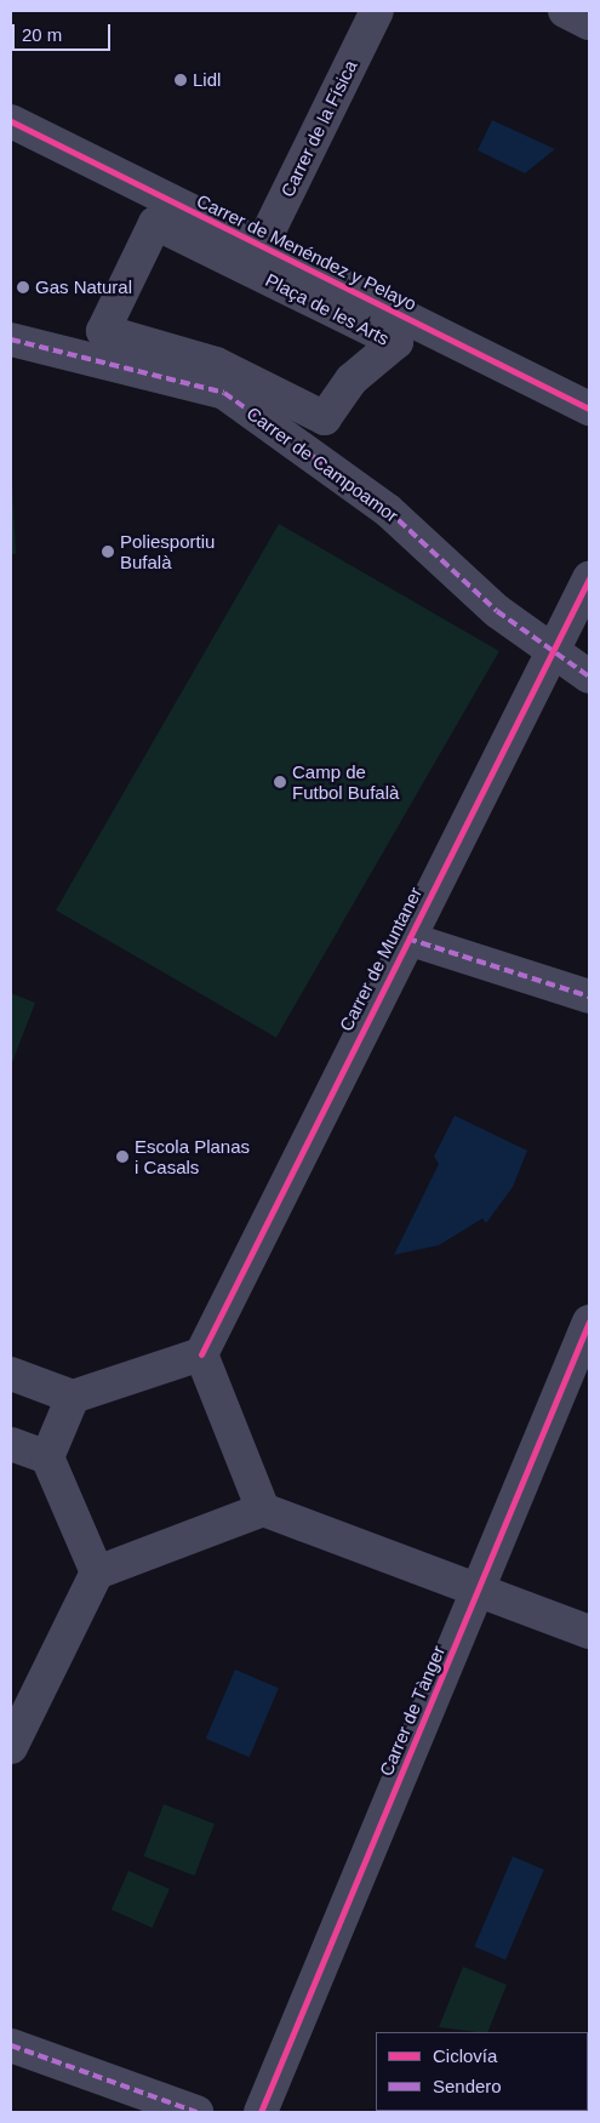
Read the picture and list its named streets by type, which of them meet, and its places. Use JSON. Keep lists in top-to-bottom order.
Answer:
{
  "streets": {
    "street": [
      "Carrer de la Física",
      "Carrer de Menéndez y Pelayo",
      "Plaça de les Arts",
      "Carrer de Campoamor",
      "Carrer de Muntaner",
      "Carrer de Tànger"
    ]
  },
  "crossings": [
    ["Carrer de la Física", "Carrer de Menéndez y Pelayo"],
    ["Carrer de Campoamor", "Carrer de Muntaner"]
  ],
  "places": [
    "Lidl",
    "Gas Natural",
    "Poliesportiu Bufalà",
    "Camp de Futbol Bufalà",
    "Escola Planas i Casals"
  ],
  "legend": ["Ciclovía", "Sendero"],
  "scale_bar": "20 m"
}
